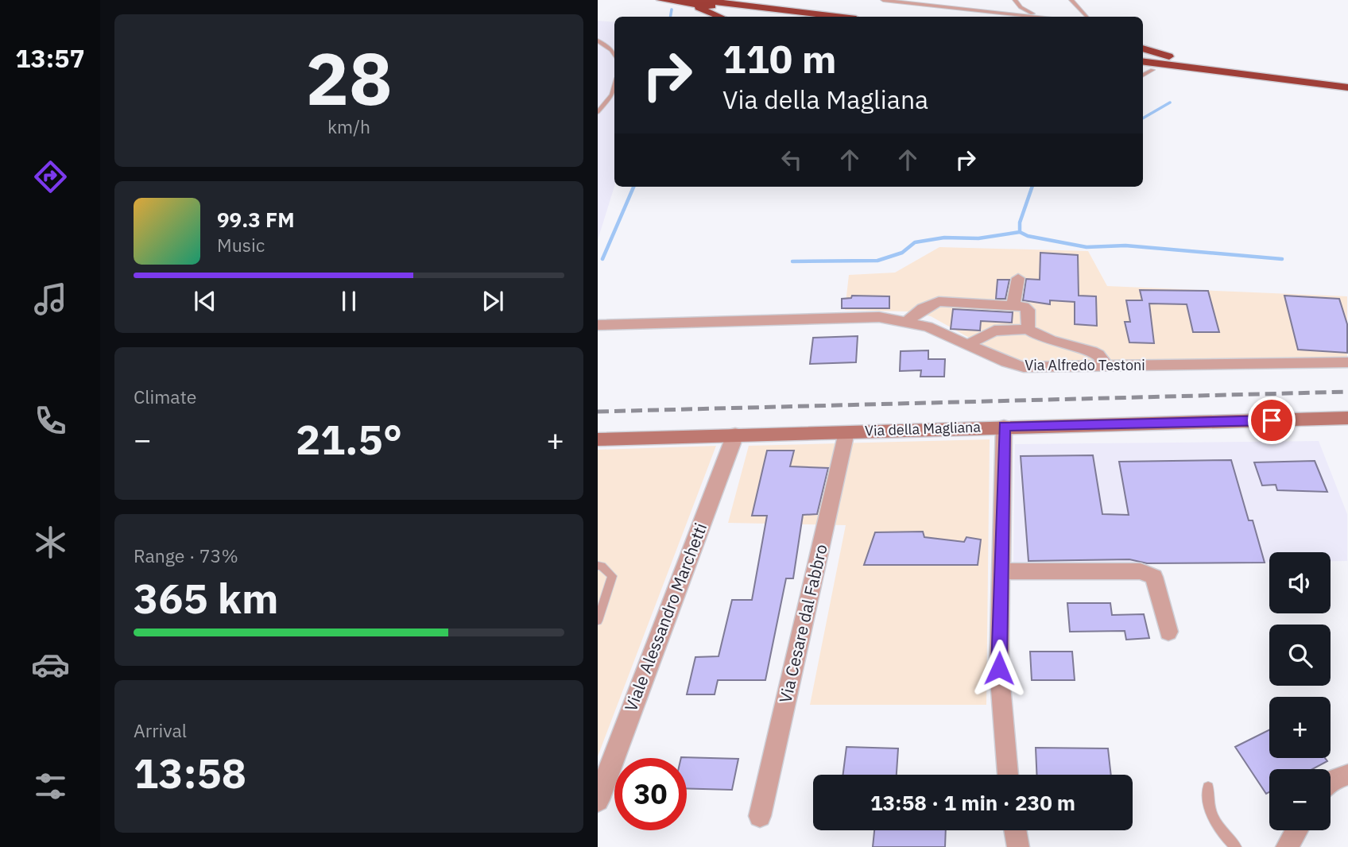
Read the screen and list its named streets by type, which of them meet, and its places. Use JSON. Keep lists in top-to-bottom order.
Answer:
{
  "streets": {
    "main road": ["Via della Magliana"],
    "street": ["Via Alfredo Testoni", "Viale Alessandro Marchetti", "Via Cesare dal Fabbro"]
  },
  "crossings": [
    ["Via della Magliana", "Viale Alessandro Marchetti"],
    ["Via della Magliana", "Via Cesare dal Fabbro"]
  ],
  "page": {
    "tabs": "13:57",
    "tile": [
      ["28", "km/h"],
      "Climate",
      ["Range · 73%", "365 km"],
      ["Arrival", "13:58"]
    ],
    "turn": ["110 m", "Via della Magliana"],
    "song": ["99.3 FM", "Music"],
    "heat": ["−", "21.5°", "+"],
    "map_buttons": ["+", "−"],
    "limit": "30",
    "trip": "13:58 · 1 min · 230 m"
  }
}
